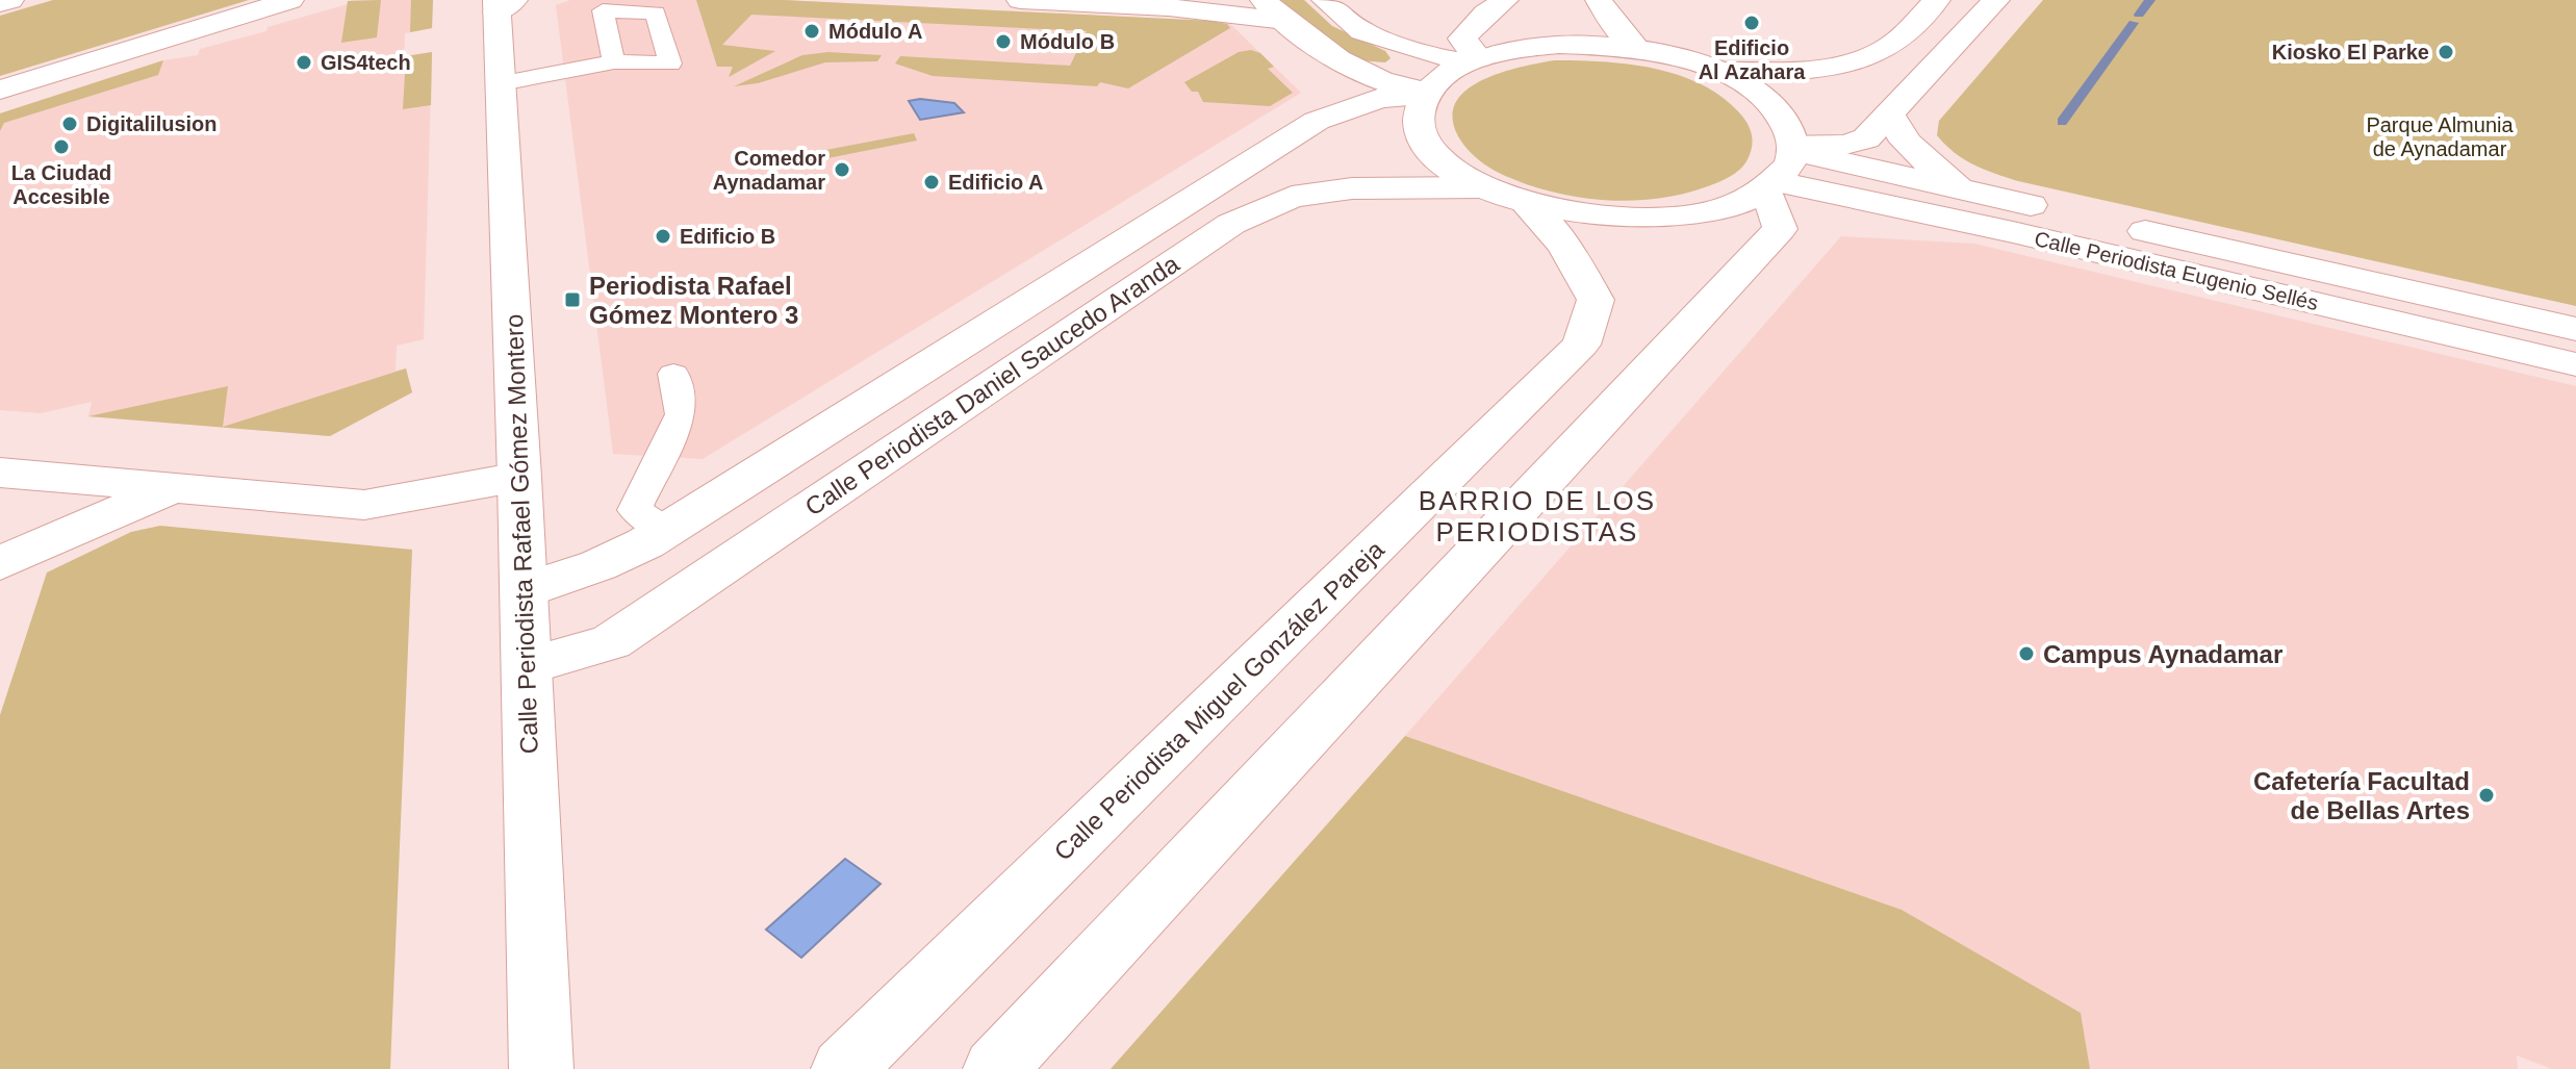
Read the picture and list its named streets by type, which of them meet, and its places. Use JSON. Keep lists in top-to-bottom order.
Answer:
{
  "streets": {
    "street": [
      "Calle Periodista Eugenio Sellés",
      "Calle Periodista Daniel Saucedo Aranda",
      "Calle Periodista Rafael Gómez Montero",
      "Calle Periodista Miguel González Pareja"
    ]
  },
  "crossings": [
    ["Calle Periodista Daniel Saucedo Aranda", "Calle Periodista Rafael Gómez Montero"],
    ["Calle Periodista Daniel Saucedo Aranda", "Calle Periodista Miguel González Pareja"]
  ],
  "districts": ["BARRIO DE LOS PERIODISTAS"],
  "parks": ["Parque Almunia de Aynadamar"],
  "places": {
    "other": [
      "Edificio Al Azahara",
      "Módulo A",
      "Módulo B",
      "Kiosko El Parke",
      "GIS4tech",
      "Digitalilusion",
      "La Ciudad Accesible",
      "Comedor Aynadamar",
      "Edificio A",
      "Edificio B",
      "Campus Aynadamar",
      "Cafetería Facultad de Bellas Artes"
    ],
    "transit": ["Periodista Rafael Gómez Montero 3"]
  }
}
